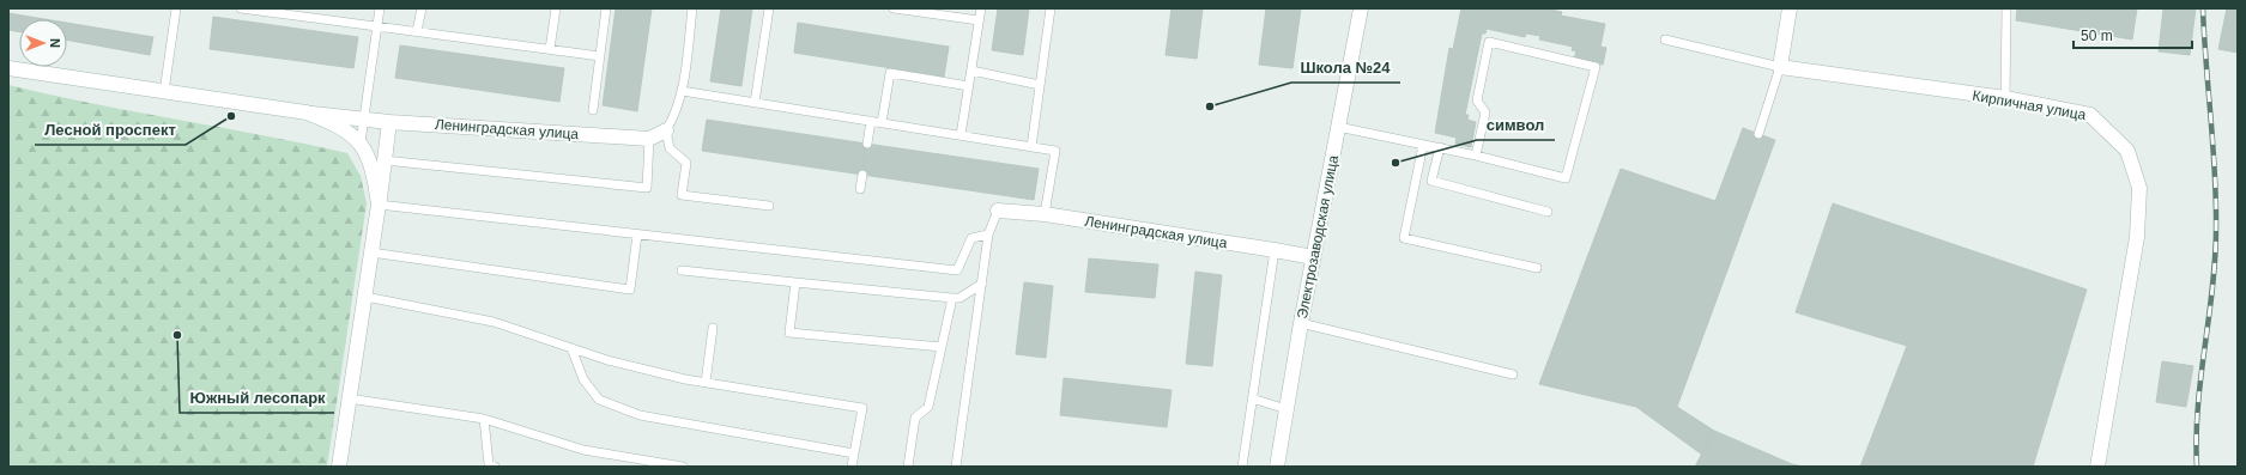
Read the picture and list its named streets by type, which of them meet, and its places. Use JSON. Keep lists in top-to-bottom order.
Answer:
{
  "streets": {
    "street": ["Кирпичная улица", "Ленинградская улица", "Электрозаводская улица"]
  },
  "crossings": [
    ["Ленинградская улица", "Электрозаводская улица"]
  ],
  "places": [
    "Школа №24",
    "Лесной проспект",
    "символ",
    "Южный лесопарк"
  ],
  "scale_bar": "50 m",
  "north": "right"
}
